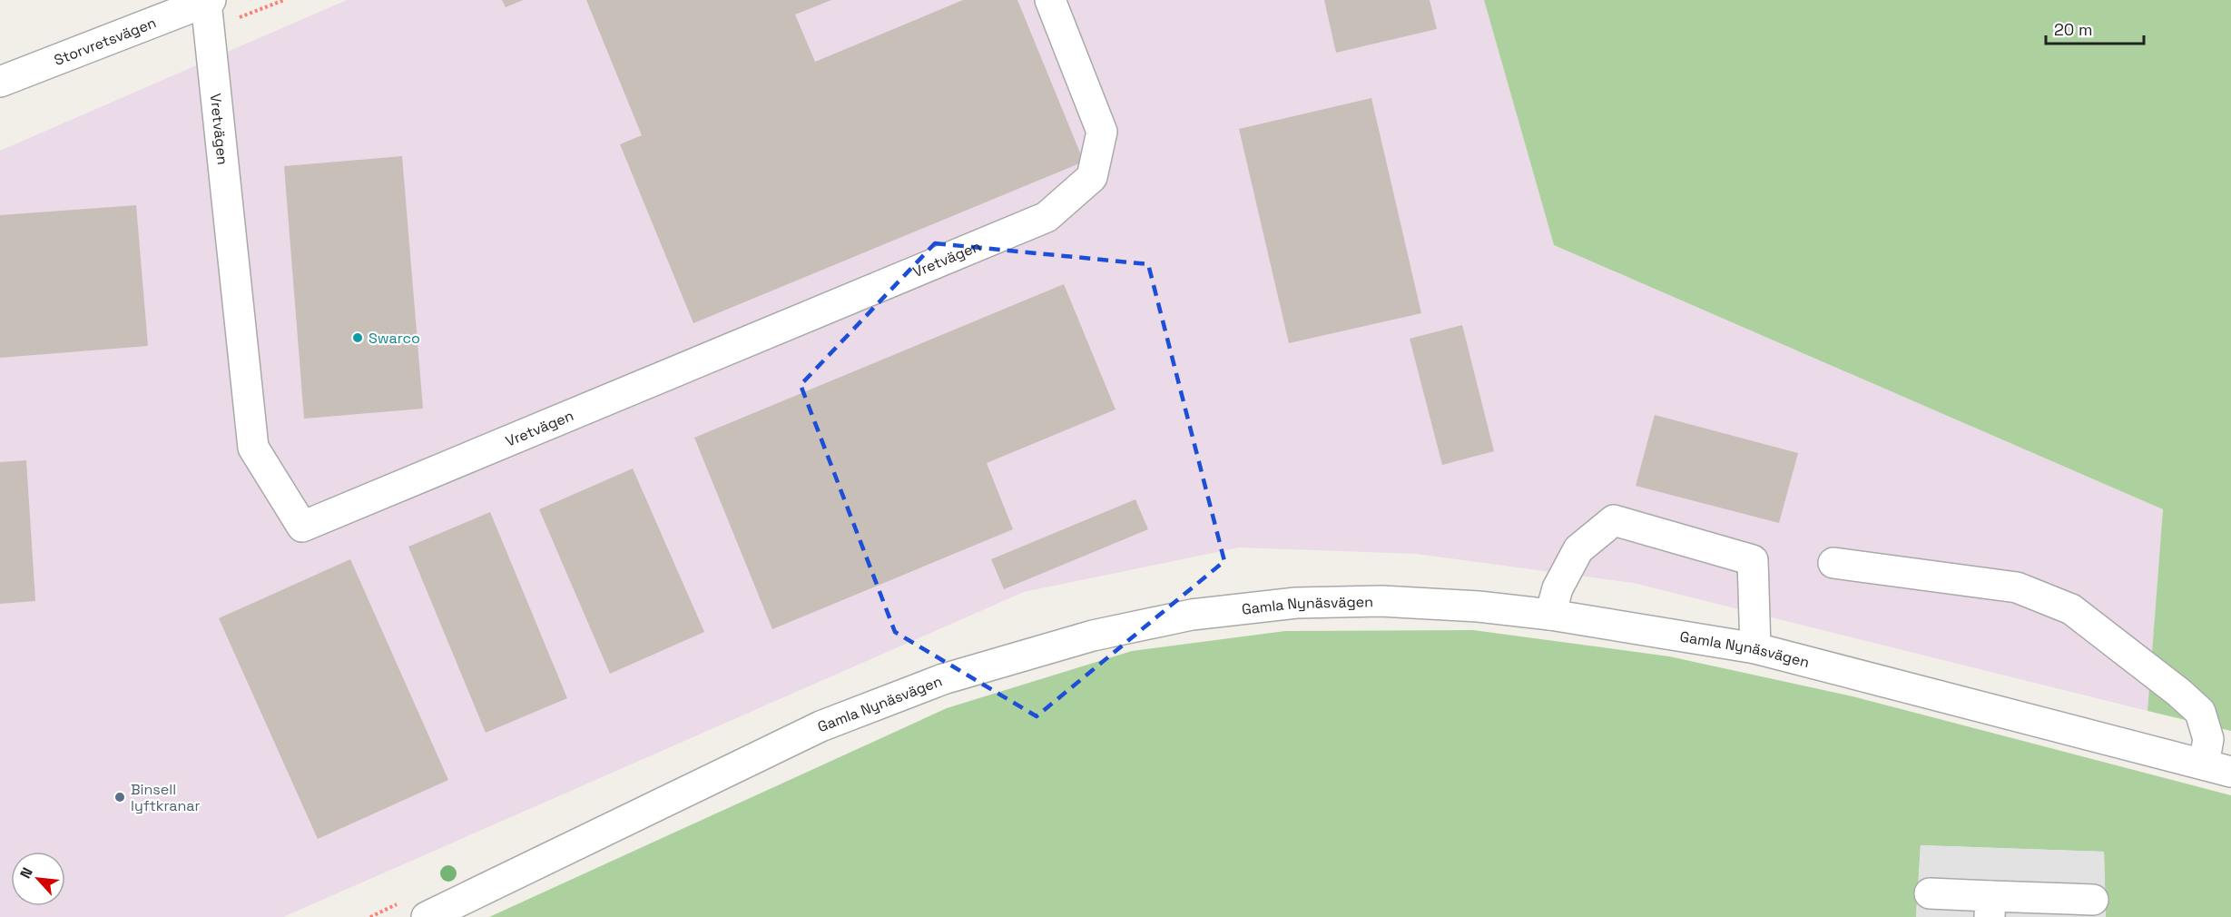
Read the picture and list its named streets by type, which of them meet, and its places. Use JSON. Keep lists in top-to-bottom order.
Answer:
{
  "streets": {
    "street": ["Storvretsvägen", "Vretvägen", "Gamla Nynäsvägen"]
  },
  "crossings": [
    ["Storvretsvägen", "Vretvägen"]
  ],
  "places": ["Swarco", "Binsell lyftkranar"],
  "scale_bar": "20 m",
  "north": "top left"
}
